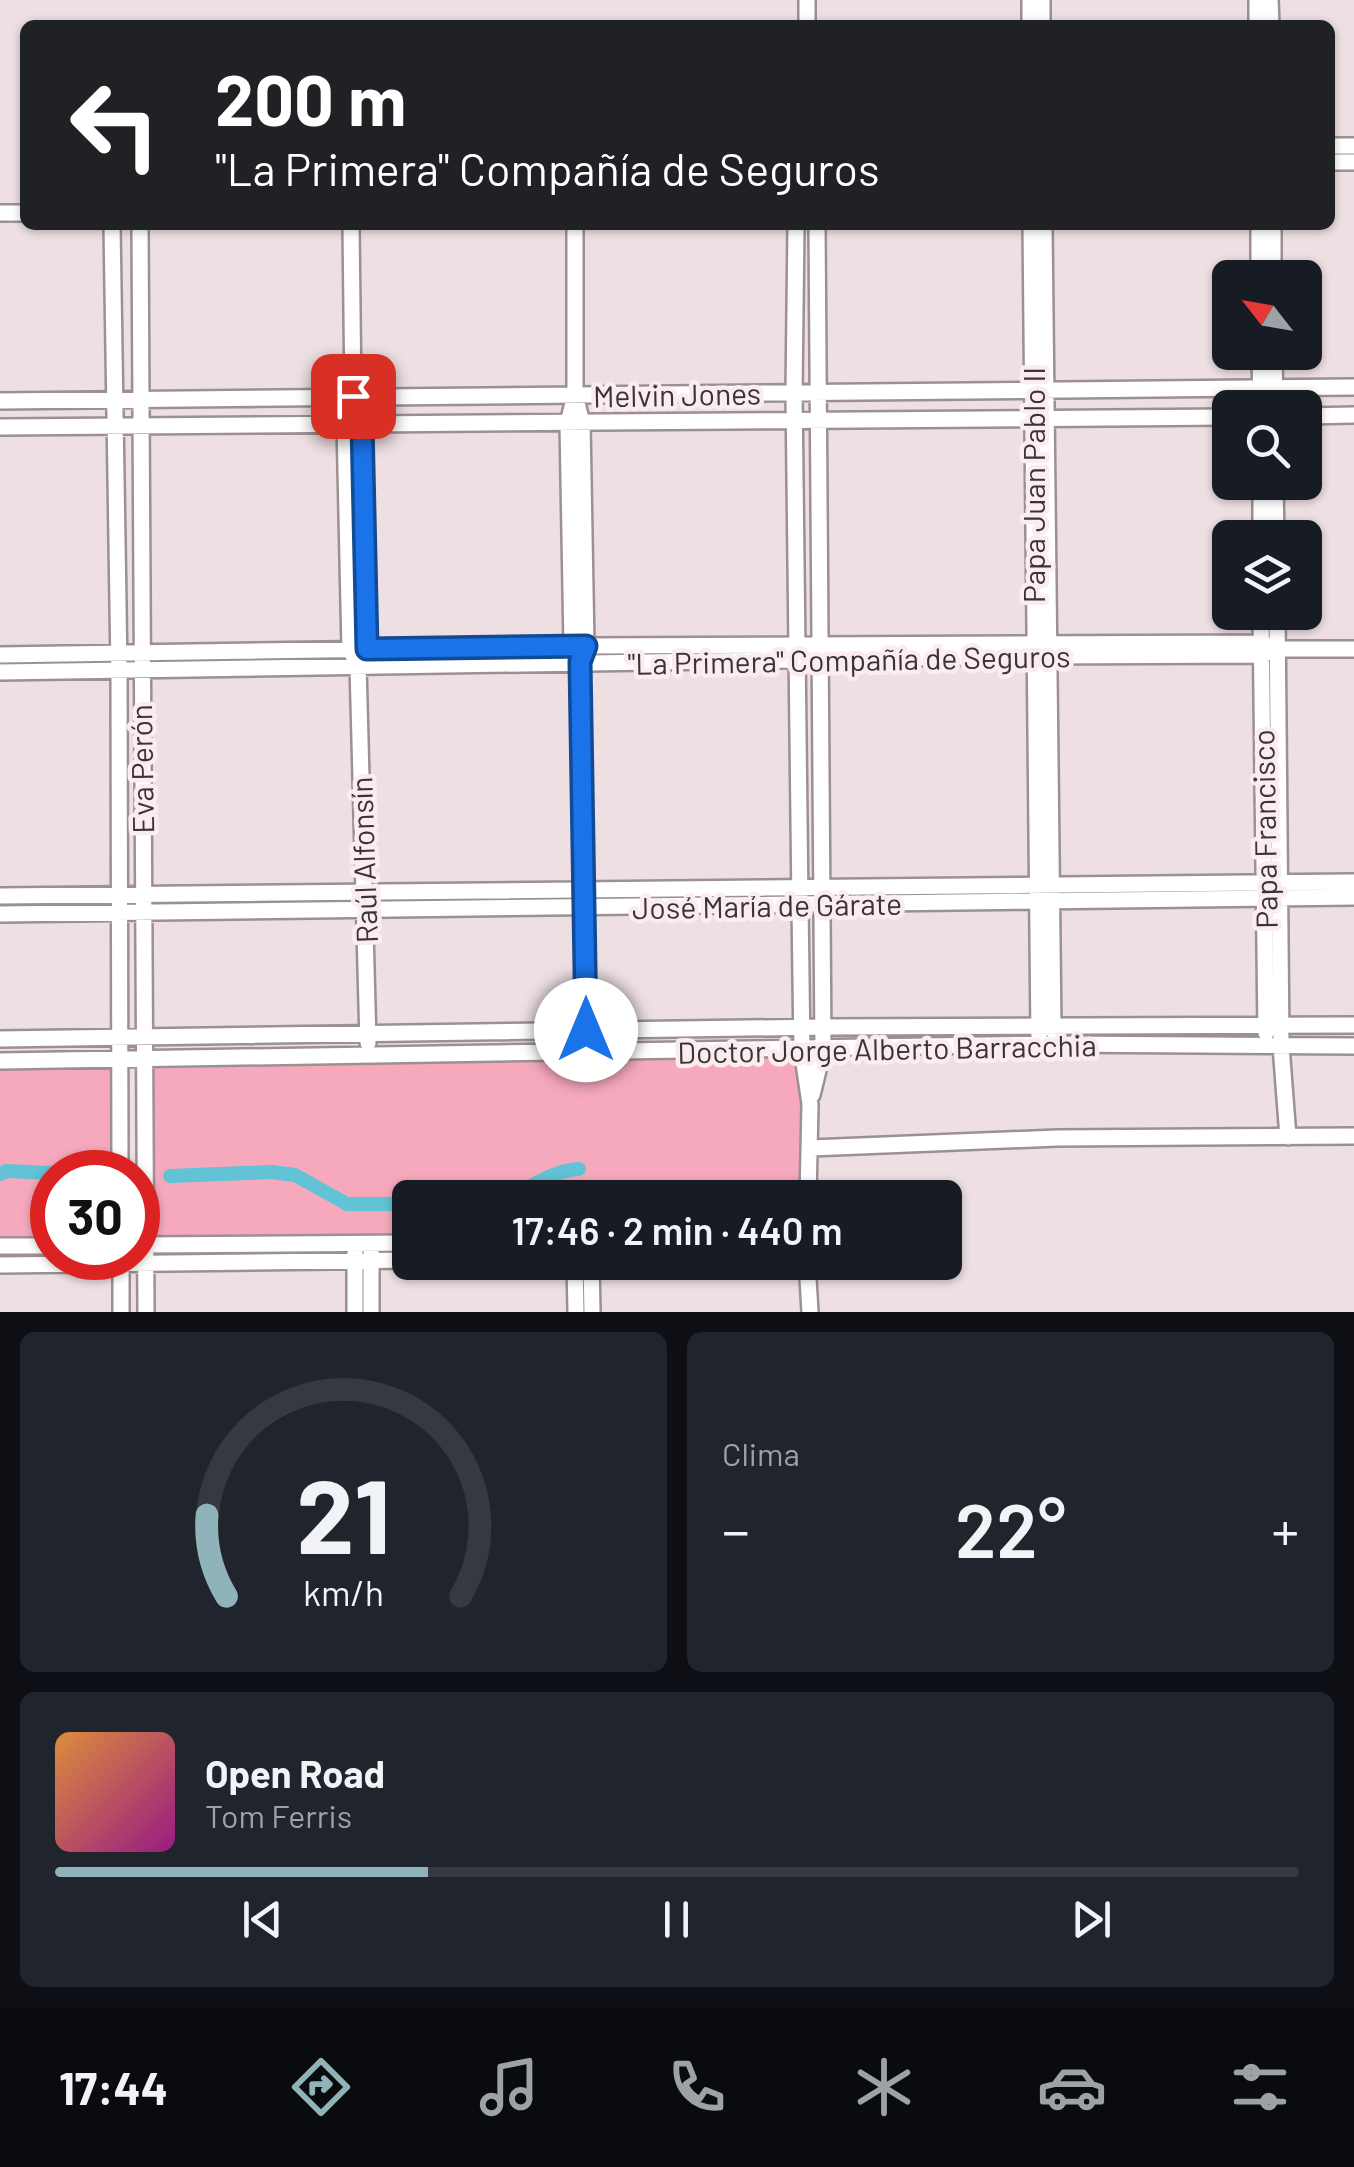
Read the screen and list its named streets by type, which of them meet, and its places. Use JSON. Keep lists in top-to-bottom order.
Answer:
{
  "streets": {
    "street": [
      "Melvin Jones",
      "Papa Juan Pablo II",
      "\"La Primera\" Compañía de Seguros",
      "Eva Perón",
      "Papa Francisco",
      "Raúl Alfonsín",
      "José María de Gárate",
      "Doctor Jorge Alberto Barracchia"
    ]
  },
  "crossings": [
    ["Melvin Jones", "Papa Juan Pablo II"],
    ["Melvin Jones", "Eva Perón"],
    ["Melvin Jones", "Raúl Alfonsín"],
    ["Papa Juan Pablo II", "\"La Primera\" Compañía de Seguros"],
    ["Papa Juan Pablo II", "José María de Gárate"],
    ["Papa Juan Pablo II", "Doctor Jorge Alberto Barracchia"],
    ["\"La Primera\" Compañía de Seguros", "Eva Perón"],
    ["\"La Primera\" Compañía de Seguros", "Papa Francisco"],
    ["\"La Primera\" Compañía de Seguros", "Raúl Alfonsín"],
    ["Eva Perón", "José María de Gárate"],
    ["Eva Perón", "Doctor Jorge Alberto Barracchia"],
    ["Papa Francisco", "José María de Gárate"],
    ["Papa Francisco", "Doctor Jorge Alberto Barracchia"],
    ["Raúl Alfonsín", "José María de Gárate"],
    ["Raúl Alfonsín", "Doctor Jorge Alberto Barracchia"]
  ],
  "north": "top left",
  "page": {
    "turn": ["200 m", "\"La Primera\" Compañía de Seguros"],
    "limit": "30",
    "trip": "17:46 · 2 min · 440 m",
    "tile": "Clima",
    "heat": ["−", "22°", "+"],
    "song": ["Open Road", "Tom Ferris"],
    "tabs": "17:44",
    "gauge": ["21", "km/h"]
  }
}
